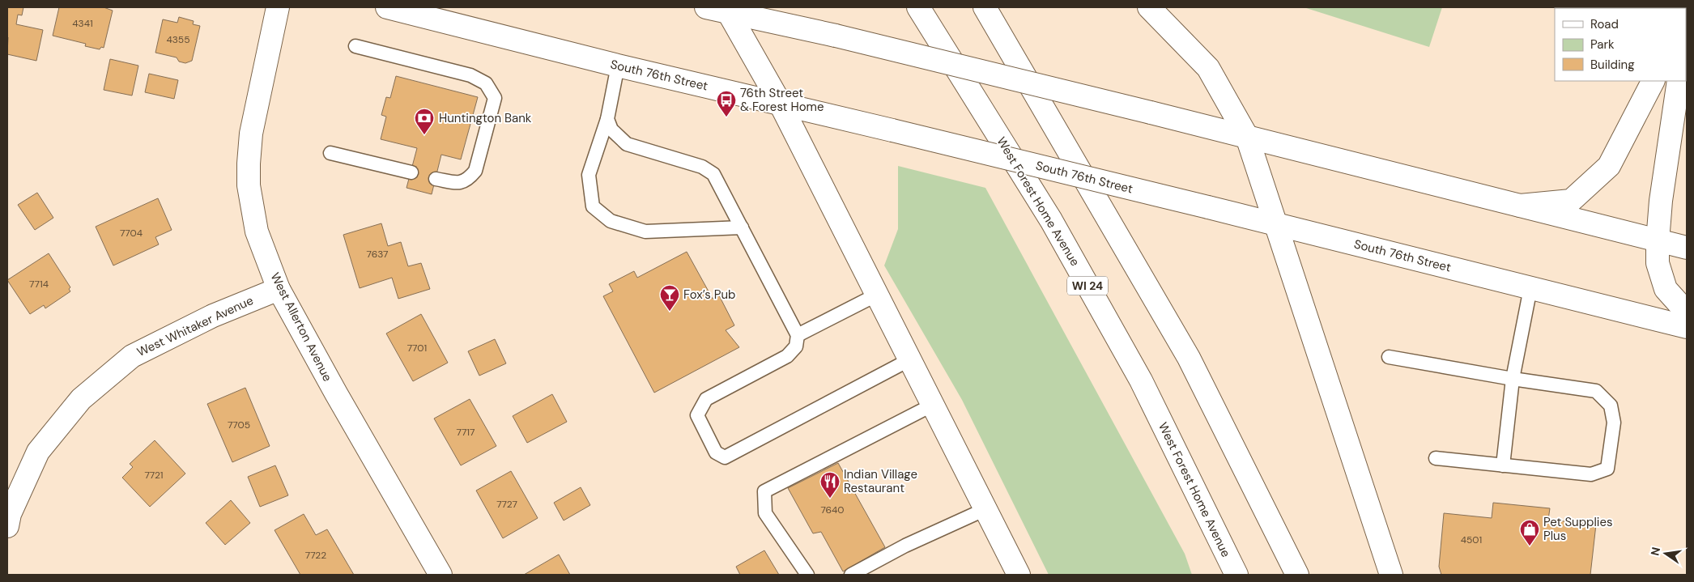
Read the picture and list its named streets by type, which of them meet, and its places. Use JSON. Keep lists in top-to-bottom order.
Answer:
{
  "streets": {
    "main road": [
      "South 76th Street",
      "West Forest Home Avenue",
      "WI 24",
      "West Whitaker Avenue",
      "West Allerton Avenue"
    ]
  },
  "crossings": [
    ["West Whitaker Avenue", "West Allerton Avenue"]
  ],
  "places": {
    "bus stop": ["76th Street & Forest Home"],
    "bank": ["Huntington Bank"],
    "bar": ["Fox’s Pub"],
    "restaurant": ["Indian Village Restaurant"],
    "shop": ["Pet Supplies Plus"]
  },
  "house_numbers": [
    "4341",
    "4355",
    "7704",
    "7637",
    "7714",
    "7701",
    "7705",
    "7717",
    "7721",
    "7727",
    "7640",
    "4501",
    "7722"
  ],
  "legend": ["Road", "Park", "Building"],
  "north": "left"
}
